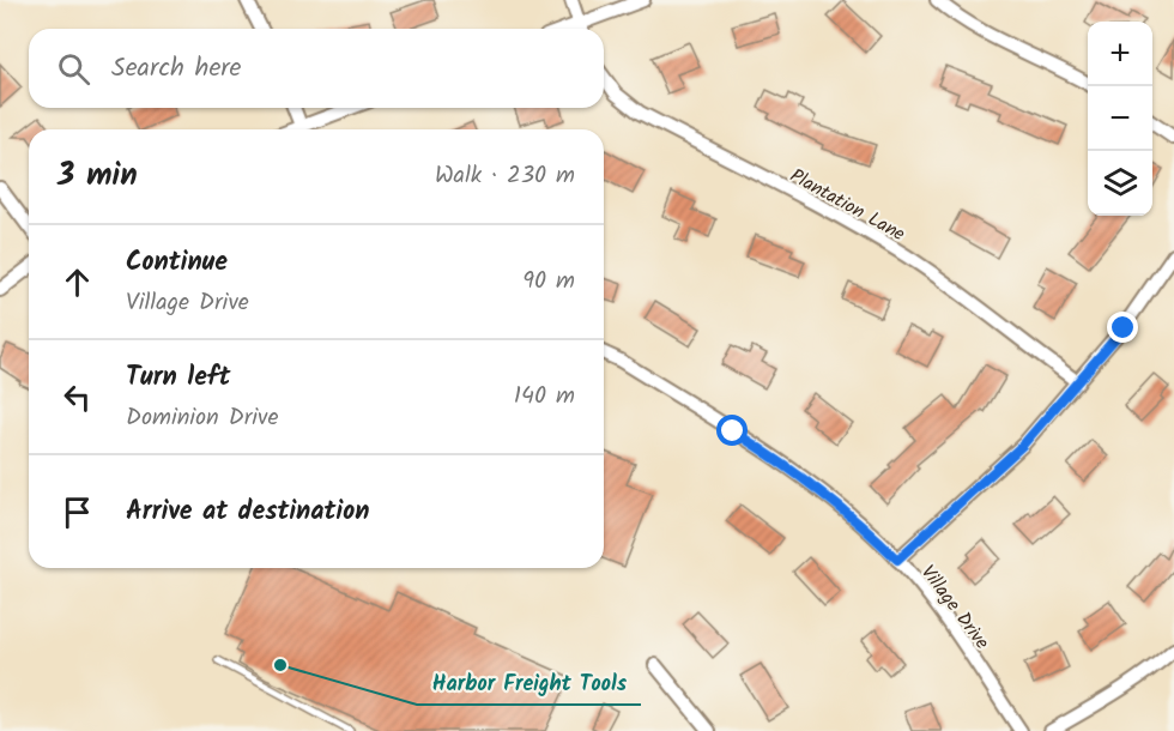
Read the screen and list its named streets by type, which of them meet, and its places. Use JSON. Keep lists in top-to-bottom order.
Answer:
{
  "streets": {
    "street": ["Plantation Lane", "Village Drive"]
  },
  "places": ["Harbor Freight Tools"],
  "page": {
    "map_buttons": ["+", "−"],
    "search": "Search here",
    "heading": ["3 min", "Walk · 230 m"],
    "list": [
      ["Continue", "Village Drive", "90 m"],
      ["Turn left", "Dominion Drive", "140 m"],
      "Arrive at destination"
    ]
  }
}
